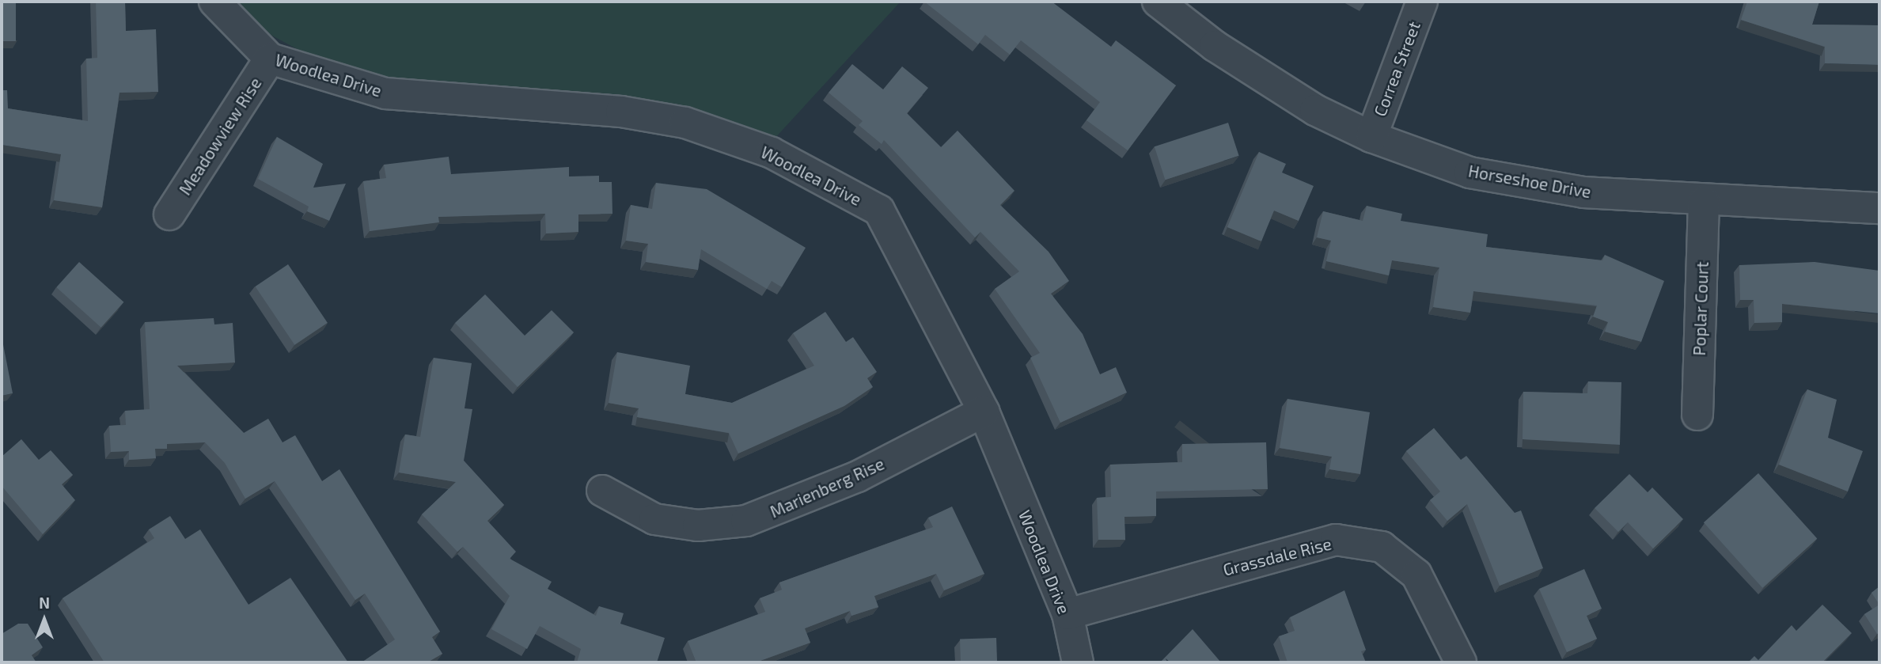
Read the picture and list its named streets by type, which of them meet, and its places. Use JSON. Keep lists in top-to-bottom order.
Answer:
{
  "streets": {
    "street": [
      "Correa Street",
      "Woodlea Drive",
      "Meadowview Rise",
      "Horseshoe Drive",
      "Poplar Court",
      "Marienberg Rise",
      "Grassdale Rise"
    ]
  },
  "crossings": [
    ["Correa Street", "Horseshoe Drive"],
    ["Woodlea Drive", "Meadowview Rise"],
    ["Woodlea Drive", "Marienberg Rise"],
    ["Woodlea Drive", "Grassdale Rise"],
    ["Horseshoe Drive", "Poplar Court"]
  ],
  "north": "top"
}
